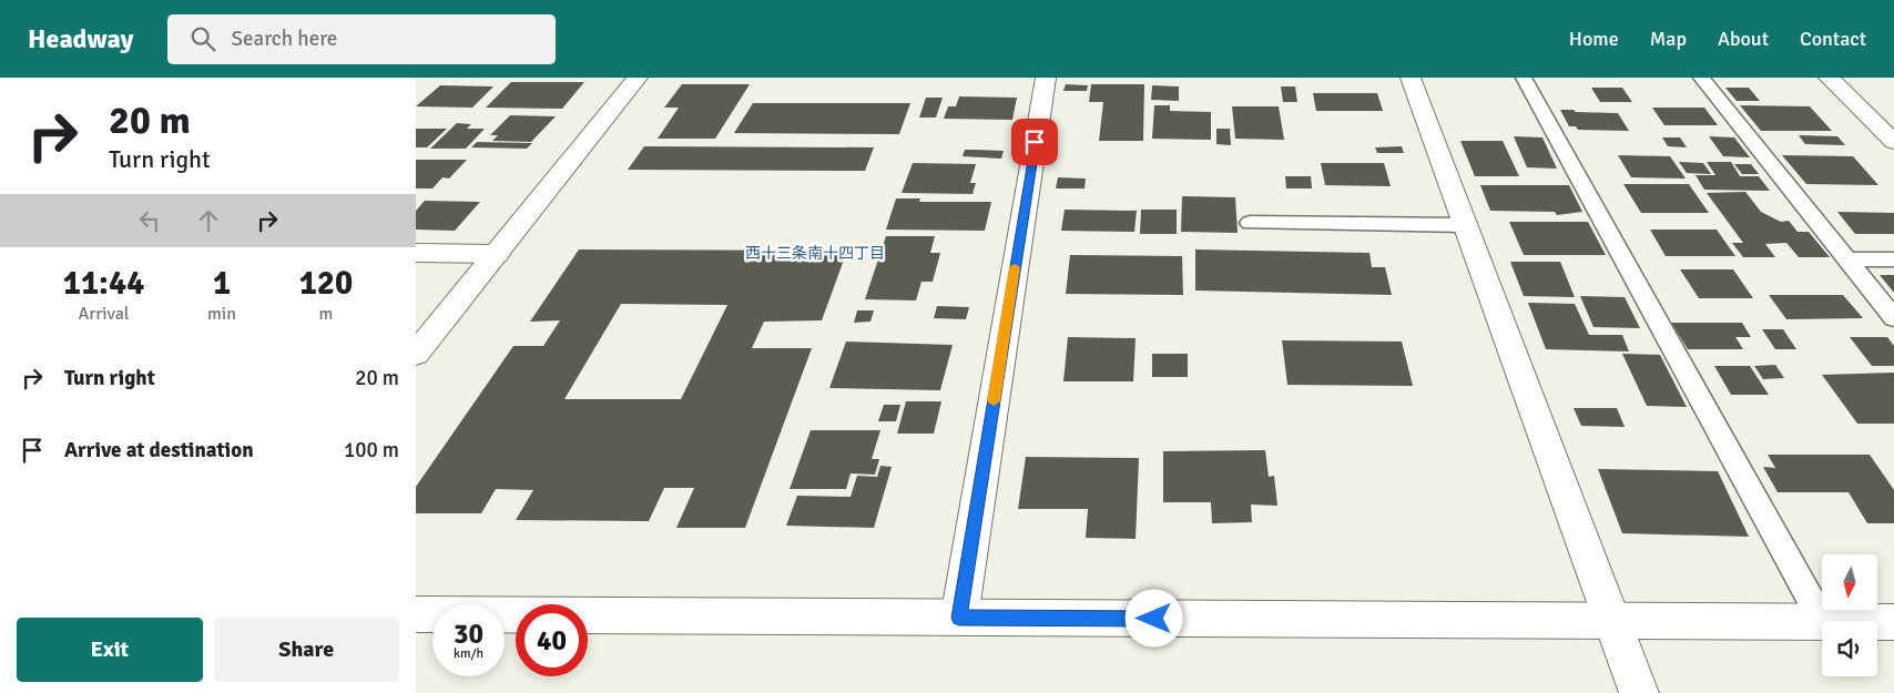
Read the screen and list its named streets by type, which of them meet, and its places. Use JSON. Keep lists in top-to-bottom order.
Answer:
{
  "districts": ["西十三条南十四丁目"],
  "north": "bottom",
  "page": {
    "header": "Headway",
    "search": "Search here",
    "nav": [
      "Home",
      "Map",
      "About",
      "Contact"
    ],
    "turn": ["20 m", "Turn right"],
    "eta": [
      "11:44",
      "Arrival",
      "1",
      "min",
      "120",
      "m"
    ],
    "list": [
      {
        "name": "Turn right",
        "value": "20 m"
      },
      {
        "name": "Arrive at destination",
        "value": "100 m"
      }
    ],
    "speed": "30 km/h",
    "limit": "40",
    "buttons": ["Exit", "Share"]
  }
}
